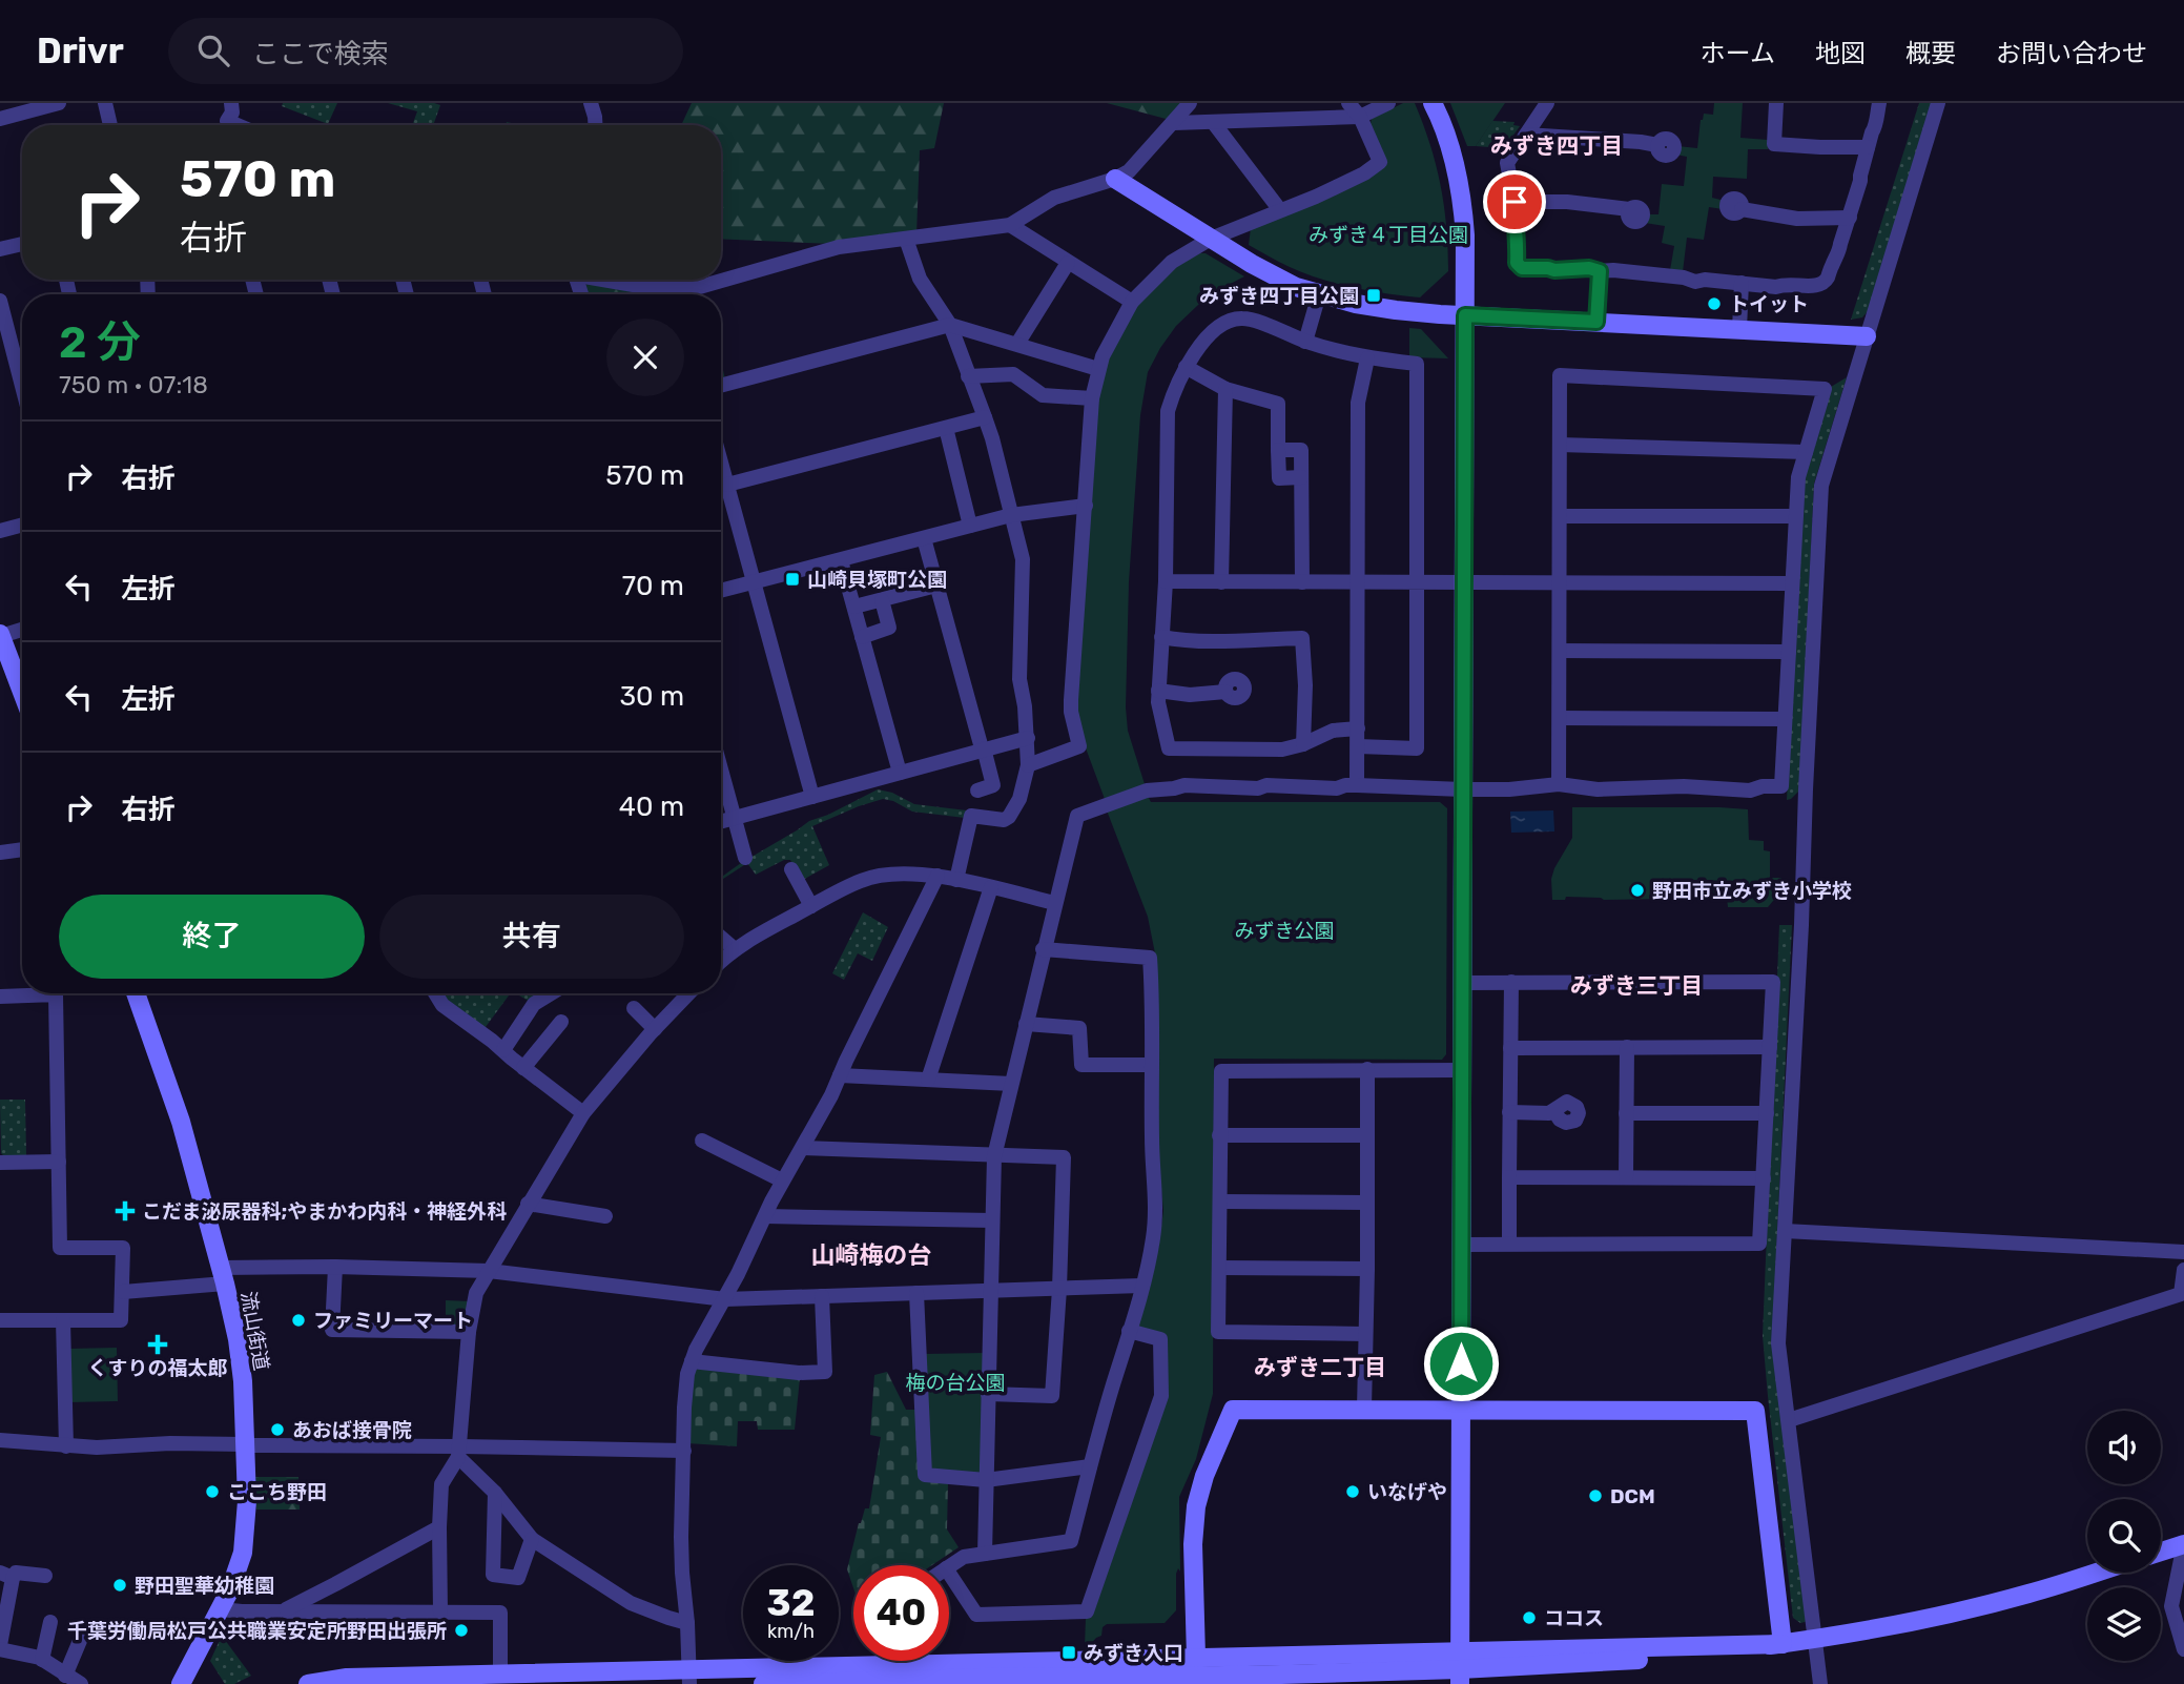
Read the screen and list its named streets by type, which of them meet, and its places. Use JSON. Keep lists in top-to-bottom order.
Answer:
{
  "streets": {
    "street": ["流山街道"]
  },
  "districts": [
    "みずき四丁目",
    "みずき三丁目",
    "山崎梅の台",
    "みずき二丁目"
  ],
  "parks": ["みずき４丁目公園", "みずき公園", "梅の台公園"],
  "places": {
    "transit": ["みずき四丁目公園", "山崎貝塚町公園", "みずき入口"],
    "other": [
      "トイット",
      "野田市立みずき小学校",
      "ファミリーマート",
      "あおば接骨院",
      "ここち野田",
      "いなげや",
      "DCM",
      "野田聖華幼稚園",
      "ココス",
      "千葉労働局松戸公共職業安定所野田出張所"
    ],
    "health": ["こだま泌尿器科;やまかわ内科・神経外科", "くすりの福太郎"]
  },
  "page": {
    "header": "Drivr",
    "search": "ここで検索",
    "nav": [
      "ホーム",
      "地図",
      "概要",
      "お問い合わせ"
    ],
    "turn": ["570 m", "右折"],
    "heading": ["2 分", "750 m · 07:18"],
    "list": [
      {
        "name": "右折",
        "value": "570 m"
      },
      {
        "name": "左折",
        "value": "70 m"
      },
      {
        "name": "左折",
        "value": "30 m"
      },
      {
        "name": "右折",
        "value": "40 m"
      }
    ],
    "buttons": ["終了", "共有"],
    "speed": "32 km/h",
    "limit": "40"
  }
}
